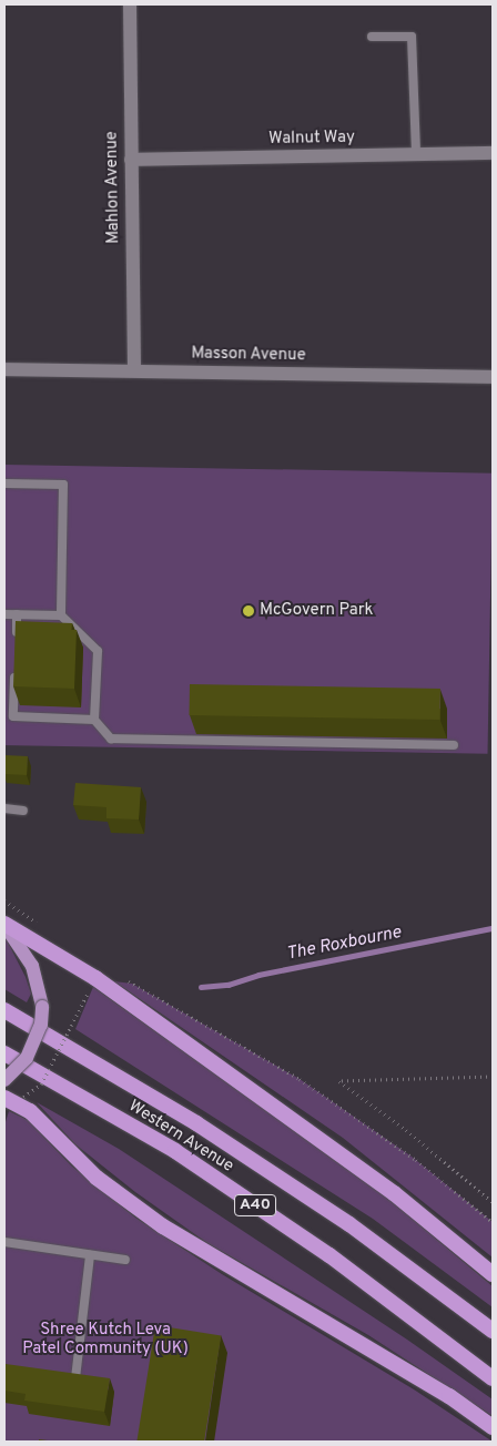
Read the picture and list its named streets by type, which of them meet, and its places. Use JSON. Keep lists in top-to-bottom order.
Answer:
{
  "streets": {
    "highway": ["Western Avenue", "A40"],
    "street": ["Walnut Way", "Mahlon Avenue", "Masson Avenue"]
  },
  "crossings": [
    ["Walnut Way", "Mahlon Avenue"],
    ["Mahlon Avenue", "Masson Avenue"]
  ],
  "water": ["The Roxbourne"],
  "parks": ["Shree Kutch Leva Patel Community (UK)"],
  "places": ["McGovern Park"]
}
